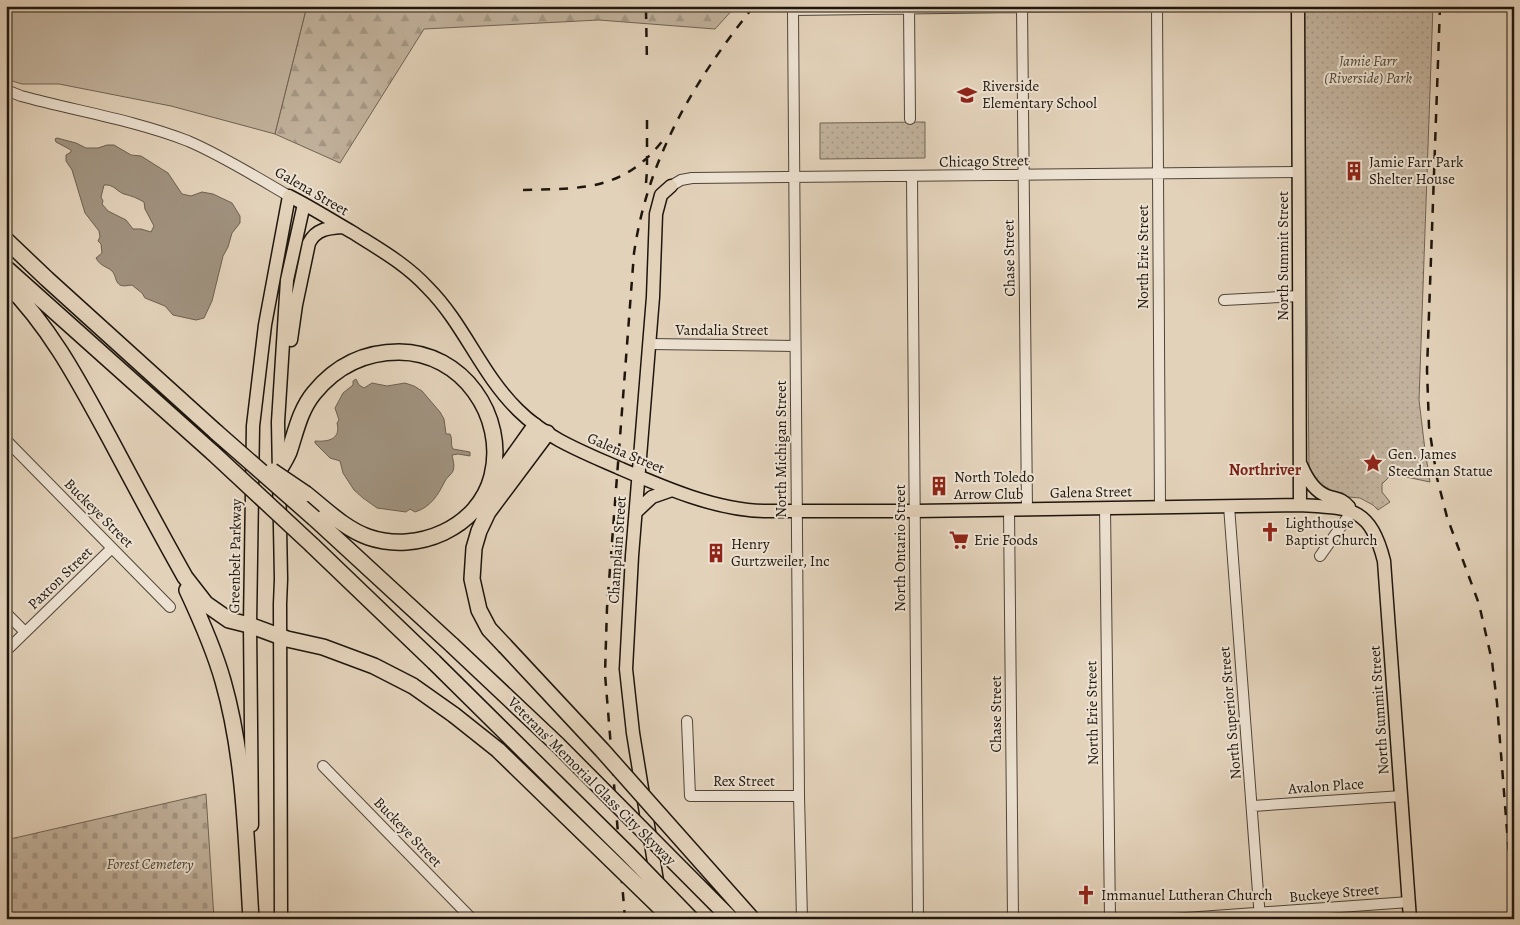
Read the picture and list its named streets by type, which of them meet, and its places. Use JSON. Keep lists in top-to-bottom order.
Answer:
{
  "streets": {
    "highway": ["Veterans' Memorial Glass City Skyway"],
    "main road": [
      "Galena Street",
      "North Summit Street",
      "Champlain Street",
      "Greenbelt Parkway"
    ],
    "street": [
      "Chicago Street",
      "North Erie Street",
      "Chase Street",
      "Vandalia Street",
      "North Michigan Street",
      "Buckeye Street",
      "North Ontario Street",
      "Paxton Street",
      "North Superior Street",
      "Rex Street",
      "Avalon Place"
    ]
  },
  "crossings": [
    ["Chicago Street", "North Summit Street"],
    ["Chicago Street", "North Erie Street"],
    ["Chicago Street", "Chase Street"],
    ["Chicago Street", "North Michigan Street"],
    ["Chicago Street", "North Ontario Street"],
    ["Chicago Street", "Champlain Street"],
    ["Galena Street", "North Summit Street"],
    ["Galena Street", "North Erie Street"],
    ["Galena Street", "Chase Street"],
    ["Galena Street", "North Michigan Street"],
    ["Galena Street", "North Ontario Street"],
    ["Galena Street", "Champlain Street"],
    ["Galena Street", "Greenbelt Parkway"],
    ["Galena Street", "North Superior Street"],
    ["North Summit Street", "Buckeye Street"],
    ["North Summit Street", "Avalon Place"],
    ["Vandalia Street", "North Michigan Street"],
    ["Vandalia Street", "Champlain Street"],
    ["North Michigan Street", "Rex Street"],
    ["Buckeye Street", "Paxton Street"],
    ["Buckeye Street", "North Superior Street"],
    ["North Superior Street", "Avalon Place"]
  ],
  "districts": ["Northriver"],
  "parks": ["Jamie Farr (Riverside) Park", "Forest Cemetery"],
  "places": {
    "school or university": ["Riverside Elementary School"],
    "building": ["Jamie Farr Park Shelter House", "North Toledo Arrow Club", "Henry Gurtzweiler, Inc"],
    "place": ["Gen. James Steedman Statue"],
    "church": ["Lighthouse Baptist Church", "Immanuel Lutheran Church"],
    "supermarket": ["Erie Foods"]
  }
}
